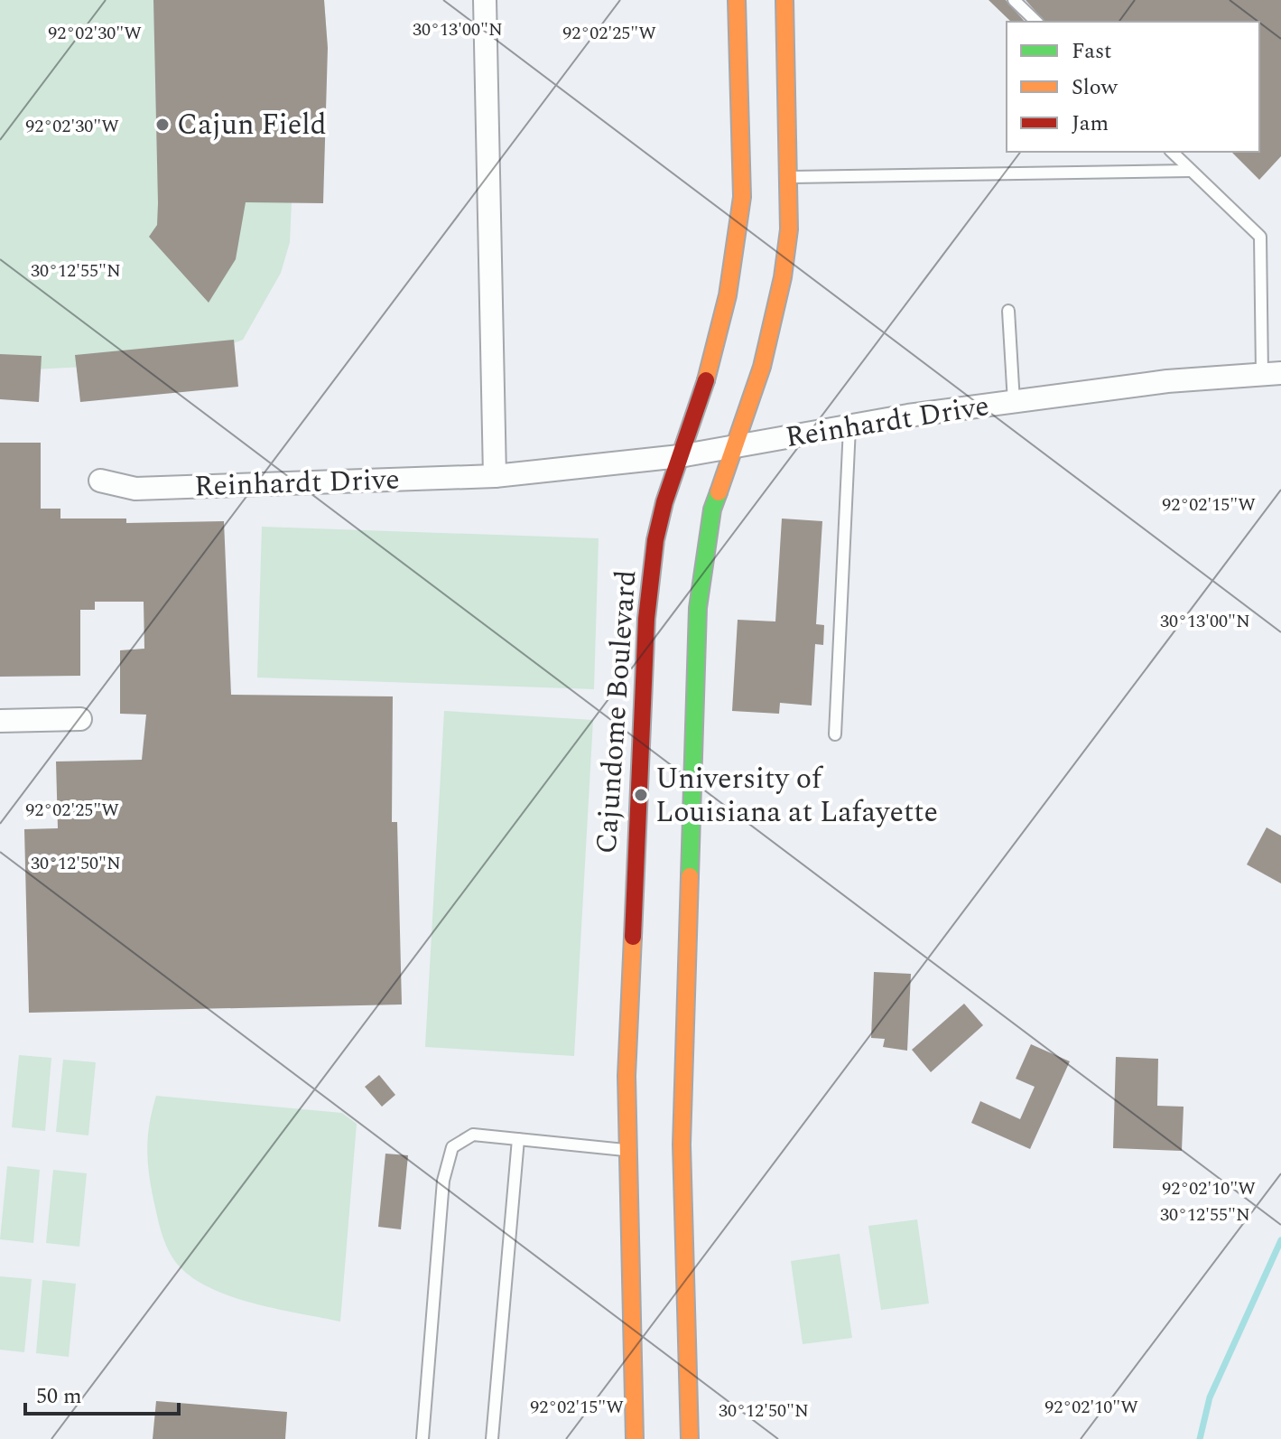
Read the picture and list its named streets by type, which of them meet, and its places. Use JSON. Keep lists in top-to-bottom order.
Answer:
{
  "streets": {
    "street": ["Reinhardt Drive", "Cajundome Boulevard"]
  },
  "crossings": [
    ["Reinhardt Drive", "Cajundome Boulevard"]
  ],
  "places": ["Cajun Field", "University of Louisiana at Lafayette"],
  "legend": ["Fast", "Slow", "Jam"],
  "scale_bar": "50 m",
  "coordinates": [
    "30°13'00\"N",
    "92°02'30\"W",
    "92°02'25\"W",
    "30°12'55\"N",
    "92°02'15\"W",
    "30°12'50\"N",
    "92°02'10\"W"
  ]
}
